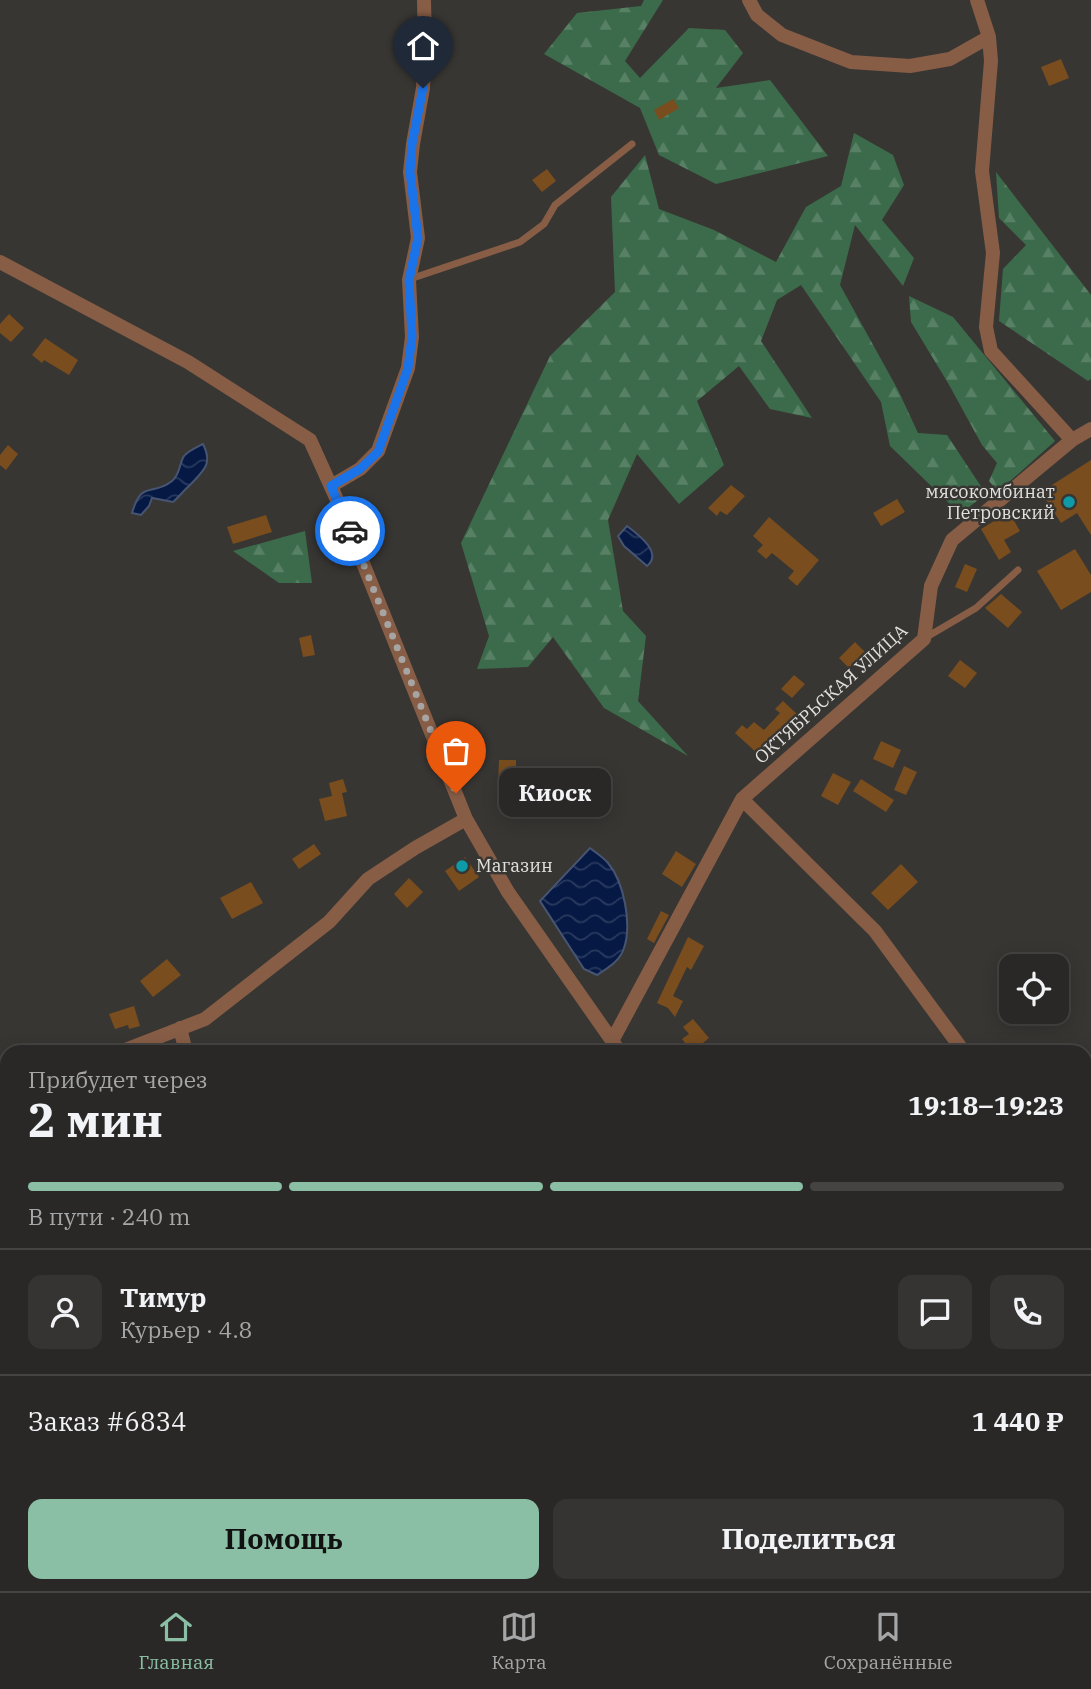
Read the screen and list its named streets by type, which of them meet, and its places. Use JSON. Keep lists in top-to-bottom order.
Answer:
{
  "streets": {
    "street": ["ОКТЯБРЬСКАЯ УЛИЦА"]
  },
  "places": ["мясокомбинат Петровский", "Киоск", "Магазин"],
  "page": {
    "bubble": "Киоск",
    "heading": ["2 мин", "Прибудет через", "19:18–19:23"],
    "panel": [
      "Тимур",
      "Курьер · 4.8",
      "Заказ #6834",
      "1 440 ₽"
    ],
    "bar": "В пути · 240 m",
    "buttons": ["Помощь", "Поделиться"],
    "tabs": ["Главная", "Карта", "Сохранённые"]
  }
}
